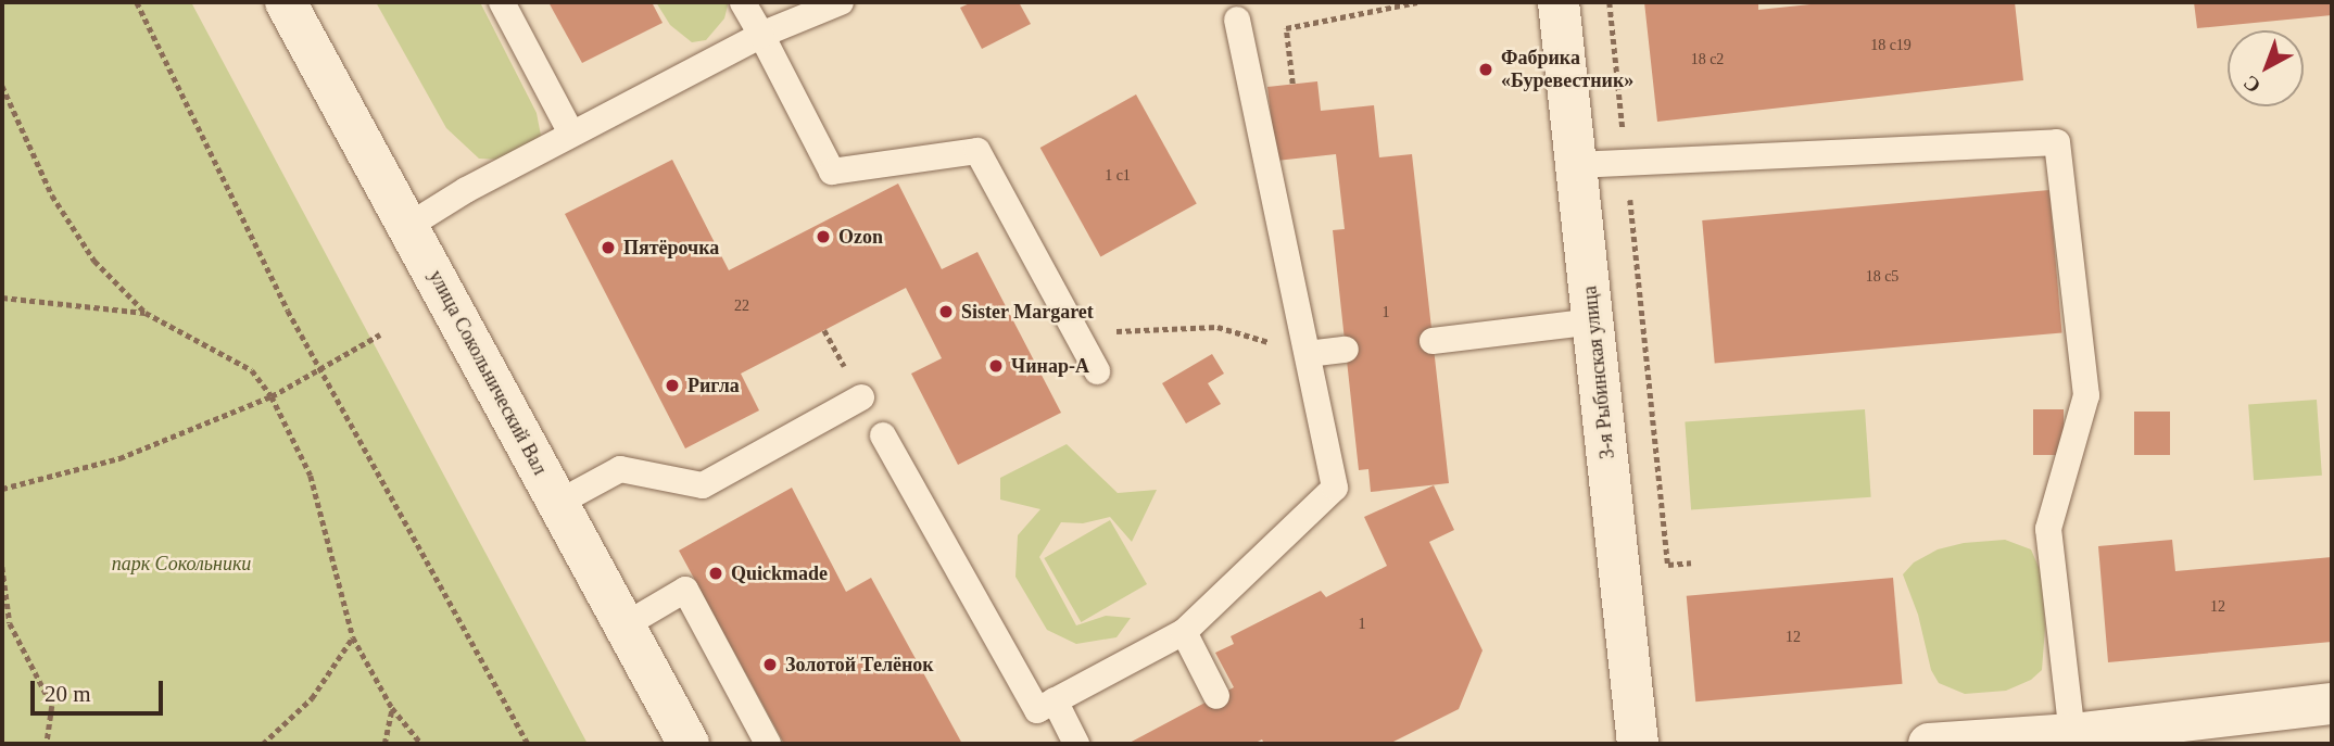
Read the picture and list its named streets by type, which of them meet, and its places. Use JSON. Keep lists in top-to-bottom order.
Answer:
{
  "streets": {
    "main road": ["улица Сокольнический Вал", "3-я Рыбинская улица"]
  },
  "parks": ["парк Сокольники"],
  "places": [
    "Фабрика «Буревестник»",
    "Ozon",
    "Пятёрочка",
    "Sister Margaret",
    "Чинар-А",
    "Ригла",
    "Quickmade",
    "Золотой Телёнок"
  ],
  "house_numbers": [
    "18 с19",
    "18 с2",
    "1 с1",
    "18 с5",
    "22",
    "1",
    "12",
    "1",
    "12"
  ],
  "scale_bar": "20 m",
  "north": "bottom left"
}
